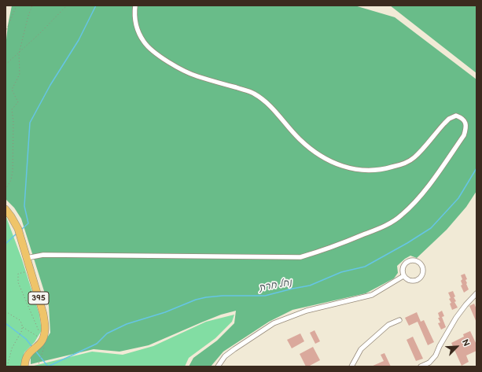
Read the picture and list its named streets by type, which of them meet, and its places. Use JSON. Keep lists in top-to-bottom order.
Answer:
{
  "streets": {
    "main road": ["395"]
  },
  "water": ["נחל חרת"],
  "north": "top right"
}
